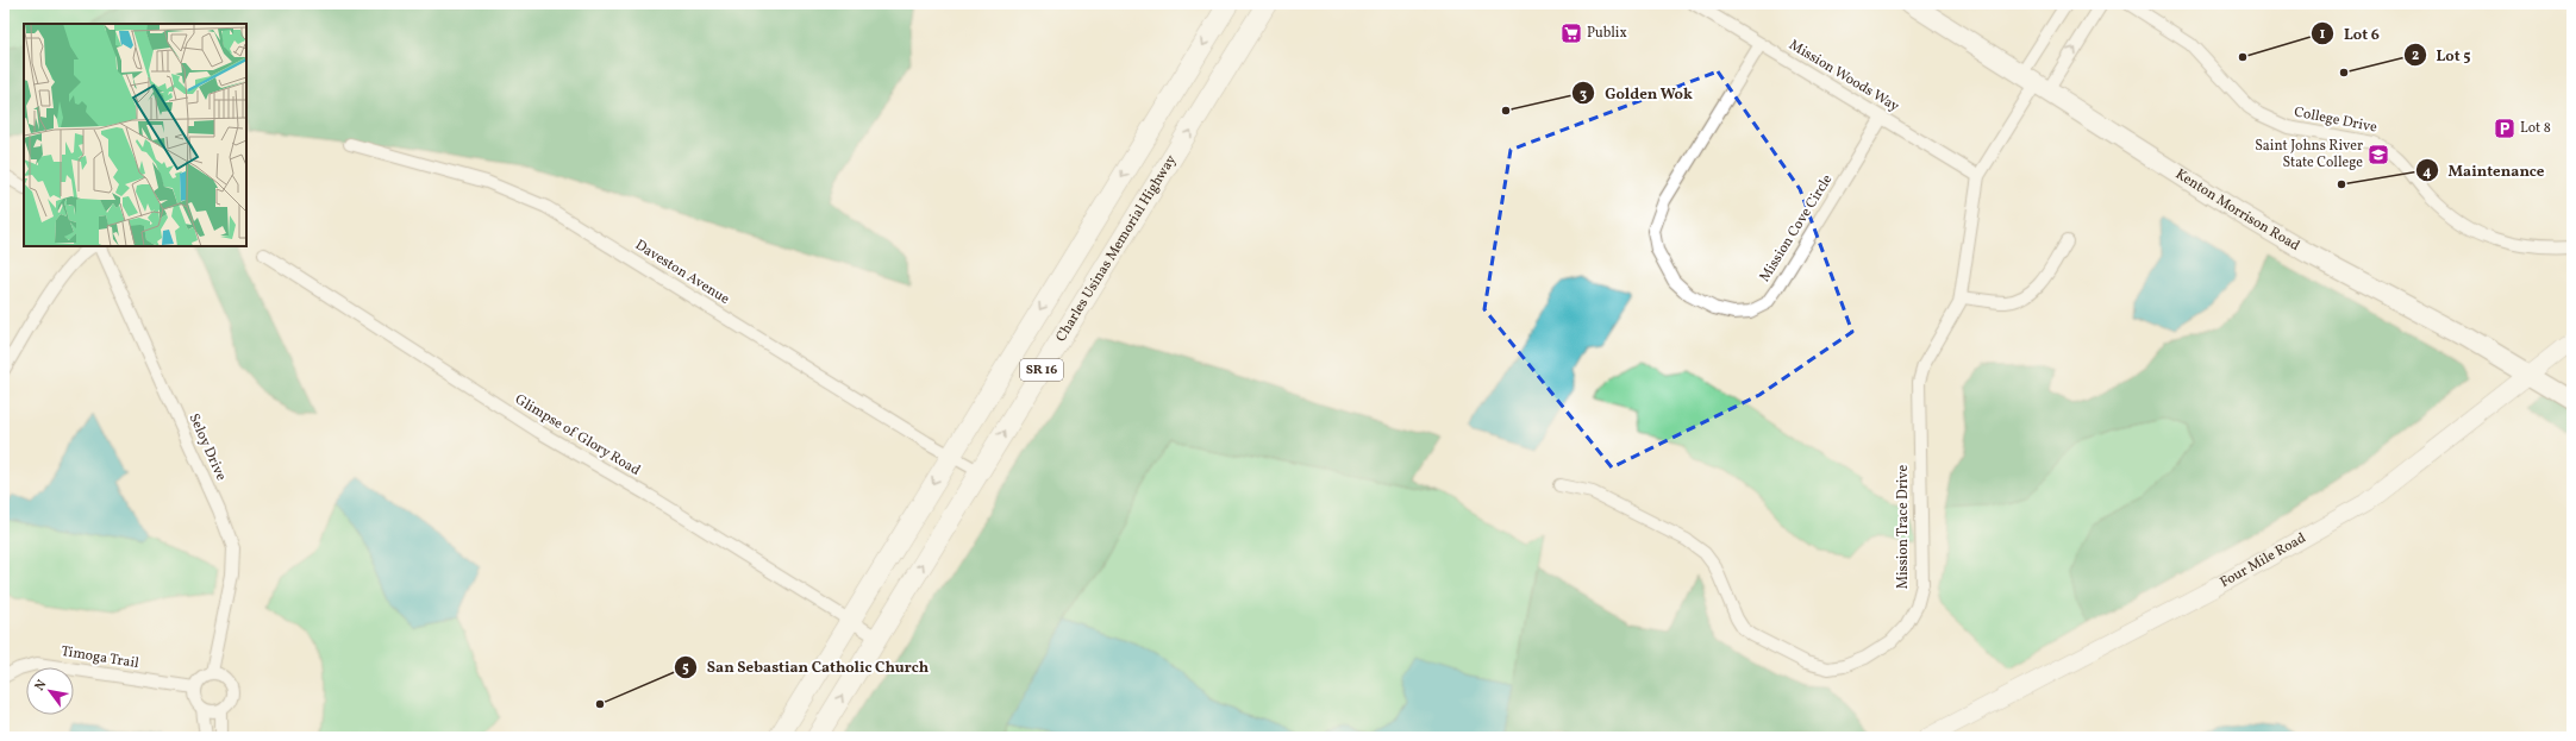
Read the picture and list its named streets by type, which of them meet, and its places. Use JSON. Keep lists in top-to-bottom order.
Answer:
{
  "streets": {
    "highway": ["Charles Usinas Memorial Highway", "SR 16"],
    "main road": ["Kenton Morrison Road", "Four Mile Road"],
    "street": [
      "Mission Woods Way",
      "College Drive",
      "Mission Cove Circle",
      "Daveston Avenue",
      "Glimpse of Glory Road",
      "Seloy Drive",
      "Mission Trace Drive",
      "Timoga Trail"
    ]
  },
  "crossings": [
    ["Mission Woods Way", "Mission Cove Circle"],
    ["Mission Woods Way", "Mission Trace Drive"],
    ["Kenton Morrison Road", "Four Mile Road"],
    ["Charles Usinas Memorial Highway", "Daveston Avenue"],
    ["Charles Usinas Memorial Highway", "Glimpse of Glory Road"],
    ["Daveston Avenue", "SR 16"],
    ["SR 16", "Glimpse of Glory Road"],
    ["Seloy Drive", "Timoga Trail"]
  ],
  "places": {
    "supermarket": ["Publix"],
    "other": [
      "Lot 6",
      "Lot 5",
      "Golden Wok",
      "Maintenance",
      "San Sebastian Catholic Church"
    ],
    "parking": ["Lot 8"],
    "school or university": ["Saint Johns River State College"]
  },
  "north": "top left"
}
